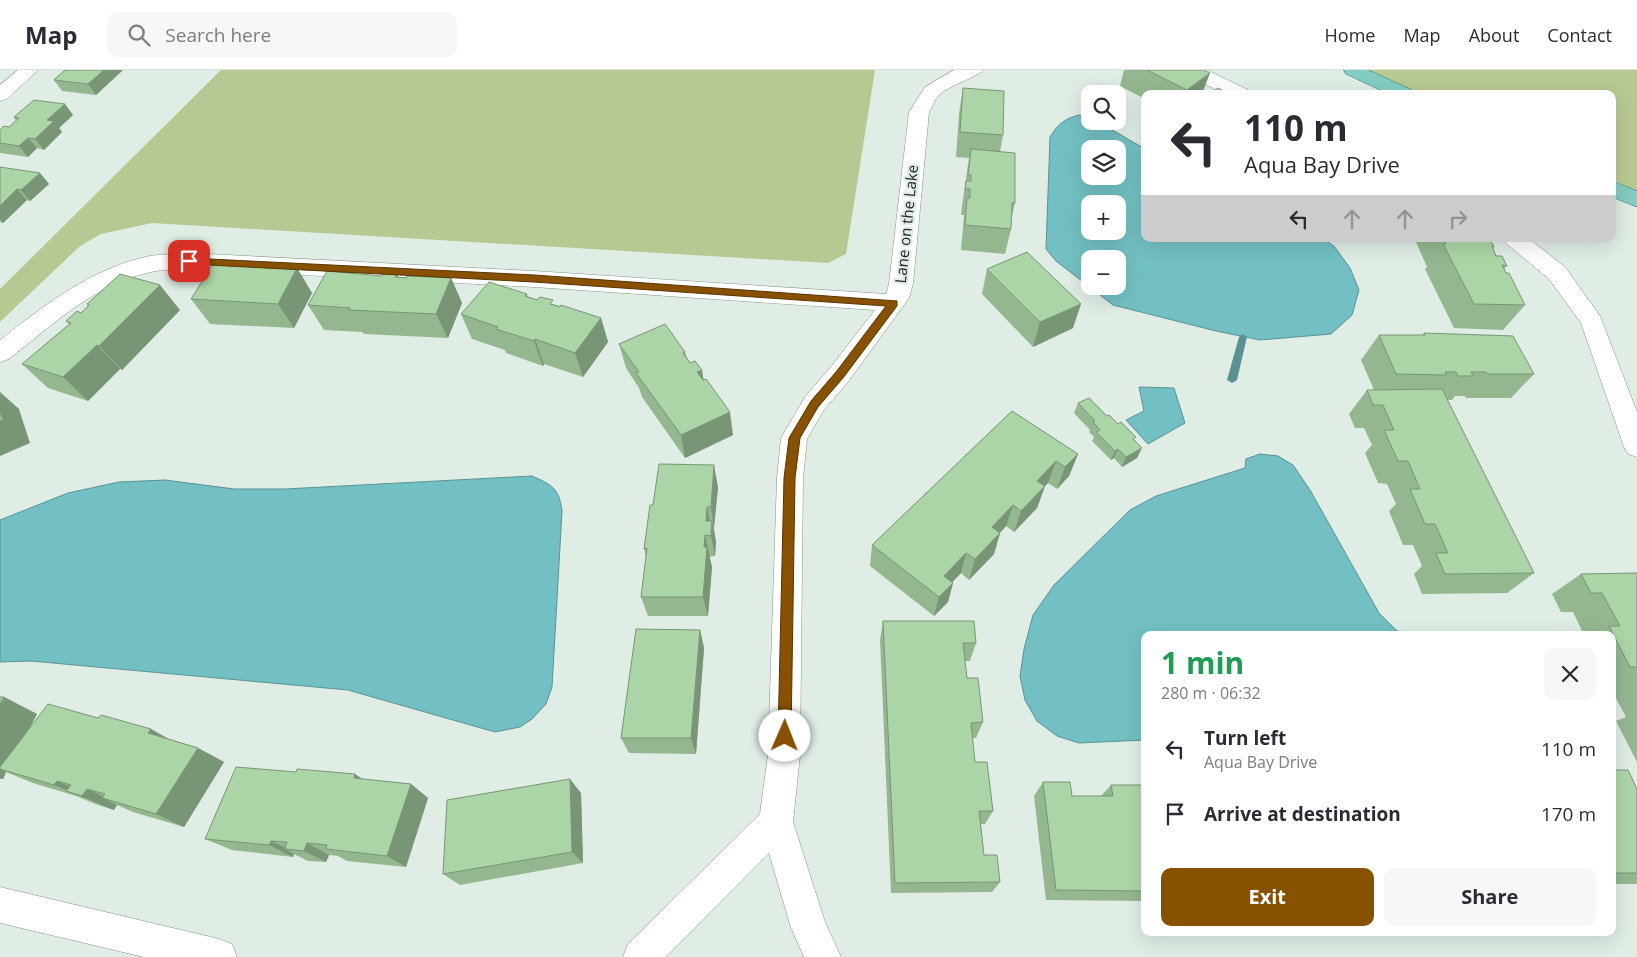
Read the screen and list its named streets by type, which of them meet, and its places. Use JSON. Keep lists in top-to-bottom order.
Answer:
{
  "streets": {
    "street": ["Lane on the Lake"]
  },
  "page": {
    "header": "Map",
    "search": "Search here",
    "nav": [
      "Home",
      "Map",
      "About",
      "Contact"
    ],
    "map_buttons": ["+", "−"],
    "turn": ["110 m", "Aqua Bay Drive"],
    "heading": ["1 min", "280 m · 06:32"],
    "list": [
      {
        "name": "Turn left",
        "note": "Aqua Bay Drive",
        "value": "110 m"
      },
      {
        "name": "Arrive at destination",
        "value": "170 m"
      }
    ],
    "buttons": ["Exit", "Share"]
  }
}
